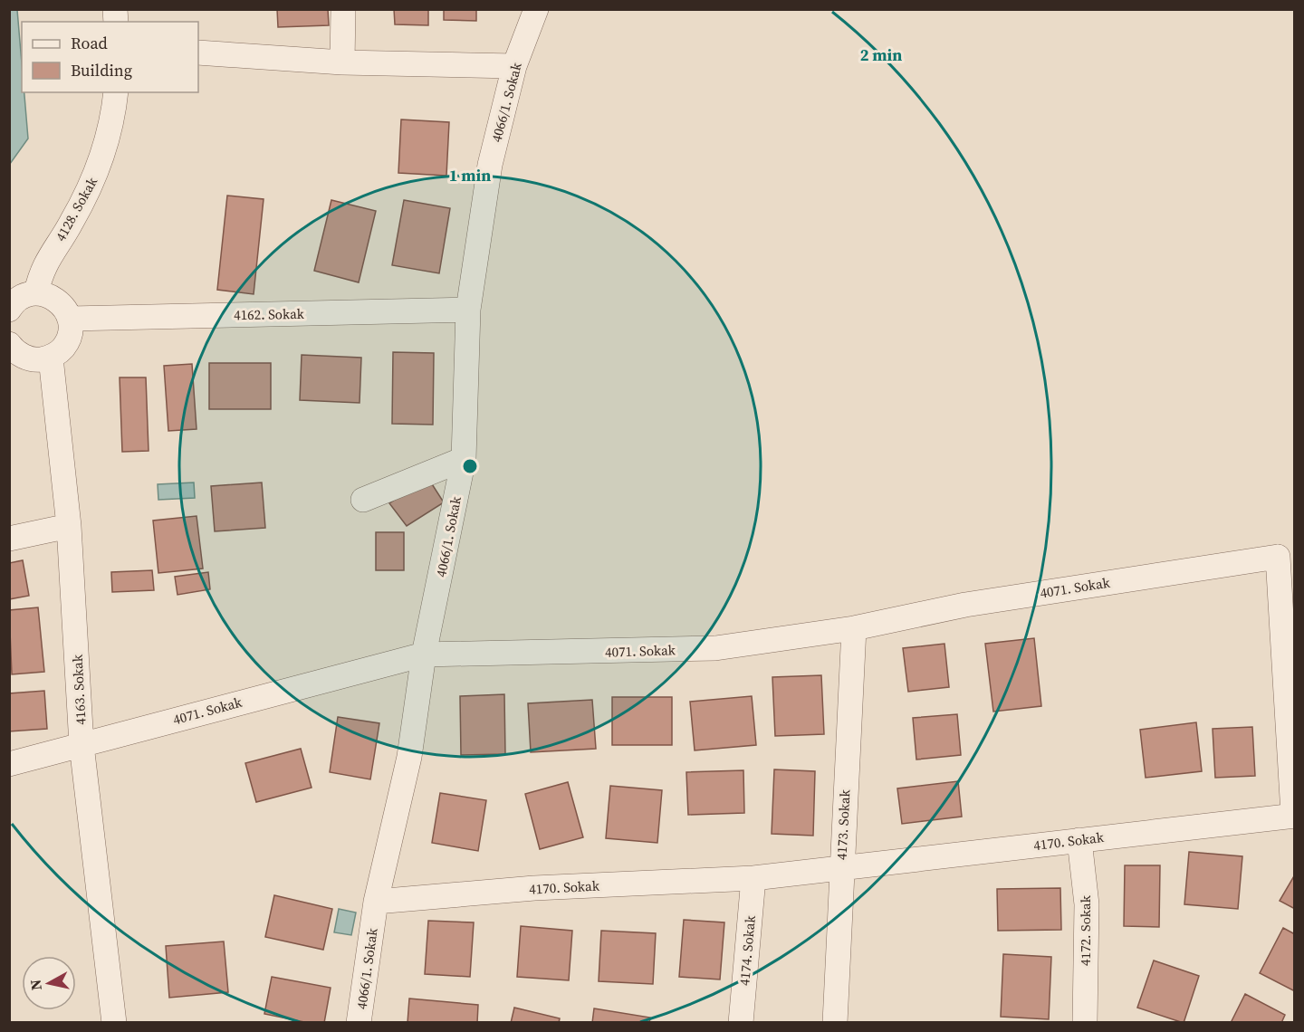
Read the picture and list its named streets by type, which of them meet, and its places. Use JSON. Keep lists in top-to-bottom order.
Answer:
{
  "streets": {
    "street": [
      "4066/1. Sokak",
      "4128. Sokak",
      "4162. Sokak",
      "4071. Sokak",
      "4163. Sokak",
      "4173. Sokak",
      "4170. Sokak",
      "4172. Sokak",
      "4174. Sokak"
    ]
  },
  "crossings": [
    ["4066/1. Sokak", "4162. Sokak"],
    ["4066/1. Sokak", "4071. Sokak"],
    ["4066/1. Sokak", "4170. Sokak"],
    ["4071. Sokak", "4163. Sokak"],
    ["4071. Sokak", "4173. Sokak"],
    ["4173. Sokak", "4170. Sokak"],
    ["4170. Sokak", "4172. Sokak"],
    ["4170. Sokak", "4174. Sokak"]
  ],
  "legend": ["Road", "Building"],
  "north": "left",
  "rings": ["2 min", "1 min"]
}
